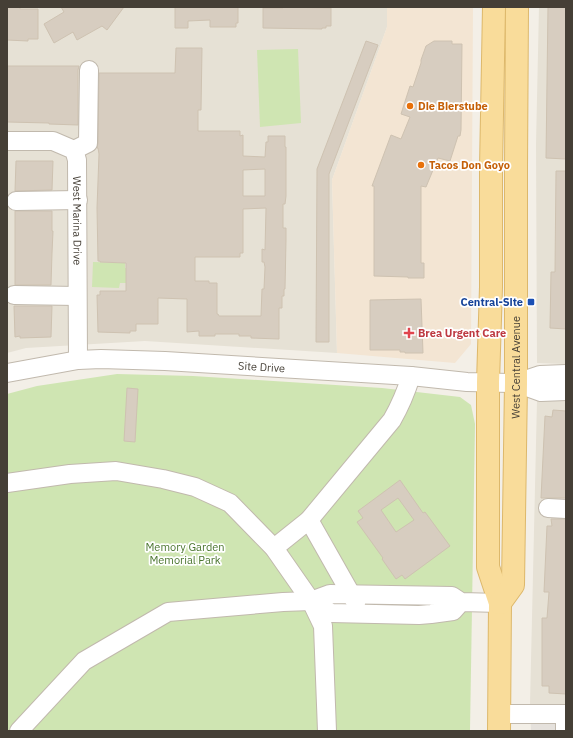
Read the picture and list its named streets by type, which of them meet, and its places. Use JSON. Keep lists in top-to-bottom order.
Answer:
{
  "streets": {
    "main road": ["West Central Avenue"],
    "street": ["West Marina Drive", "Site Drive"]
  },
  "crossings": [
    ["West Marina Drive", "Site Drive"],
    ["Site Drive", "West Central Avenue"]
  ],
  "parks": ["Memory Garden Memorial Park"],
  "places": {
    "other": ["Die Bierstube", "Tacos Don Goyo"],
    "transit": ["Central-Site"],
    "health": ["Brea Urgent Care"]
  }
}
